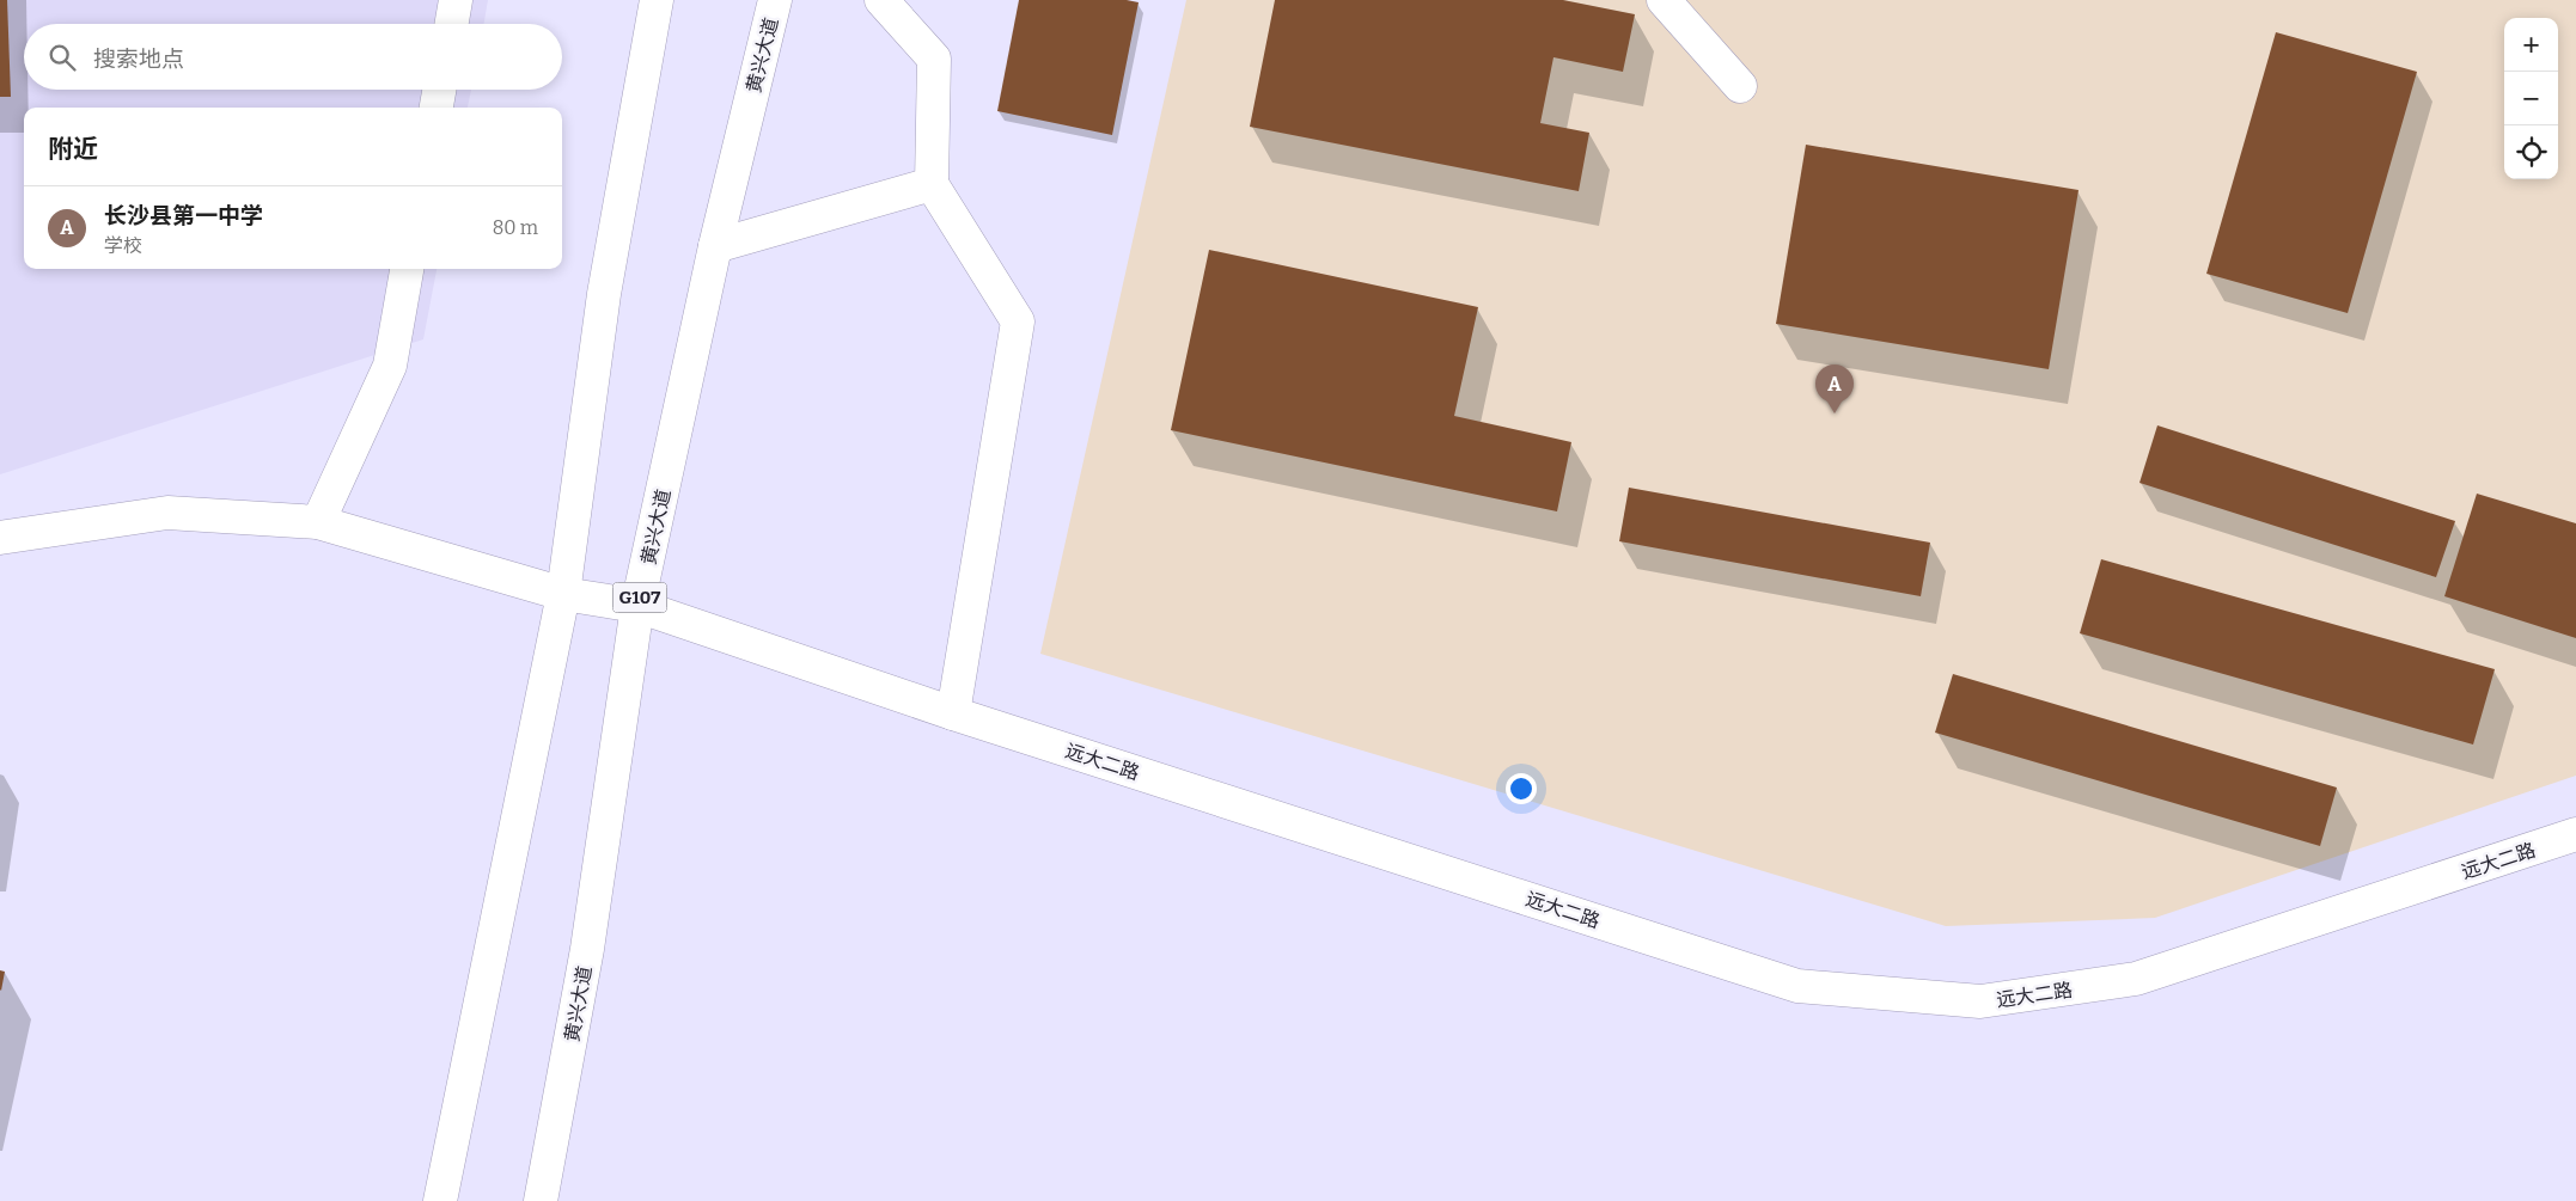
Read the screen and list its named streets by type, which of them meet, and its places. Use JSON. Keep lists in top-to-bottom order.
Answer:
{
  "streets": {
    "main road": ["黄兴大道", "G107", "远大二路"]
  },
  "crossings": [
    ["黄兴大道", "远大二路"]
  ],
  "page": {
    "map_buttons": ["+", "−"],
    "search": "搜索地点",
    "heading": "附近",
    "list": [
      {
        "mark": "A",
        "name": "长沙县第一中学",
        "note": "学校",
        "value": "80 m"
      }
    ],
    "pins": "A"
  }
}
